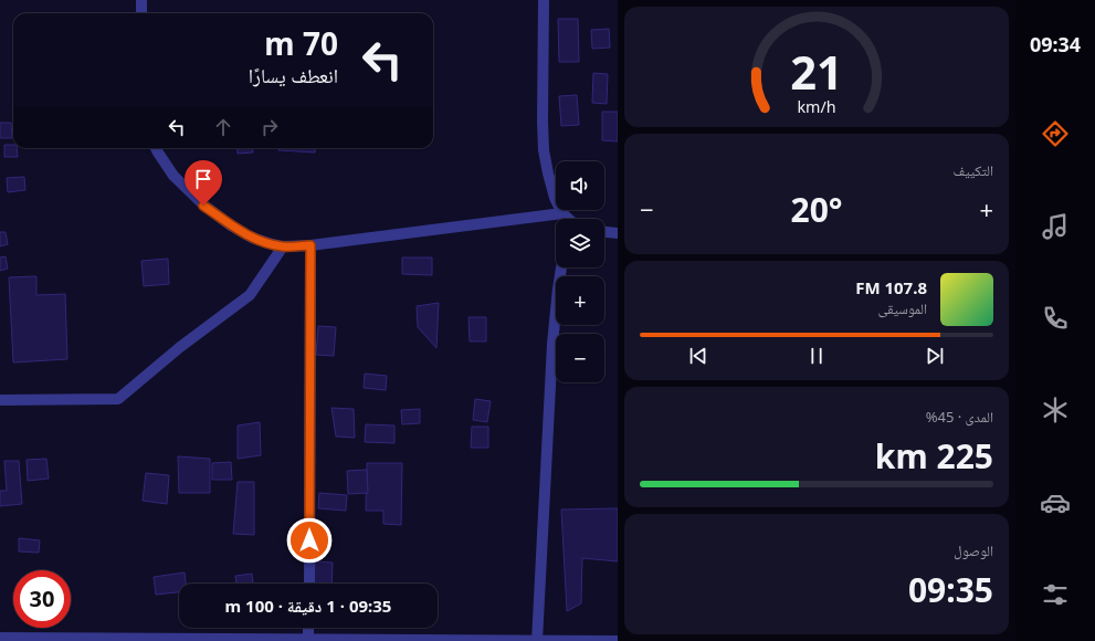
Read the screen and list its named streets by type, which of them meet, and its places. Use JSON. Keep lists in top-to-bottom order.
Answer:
{
  "page": {
    "tabs": "09:34",
    "turn": ["70 m", "انعطف يسارًا"],
    "tile": [
      "التكييف",
      ["المدى · 45%", "225 km"],
      ["الوصول", "09:35"]
    ],
    "map_buttons": ["+", "−"],
    "heat": ["−", "20°", "+"],
    "song": ["107.8 FM", "الموسيقى"],
    "limit": "30",
    "trip": "09:35 · 1 دقيقة · 100 m",
    "gauge": ["21", "km/h"]
  }
}
